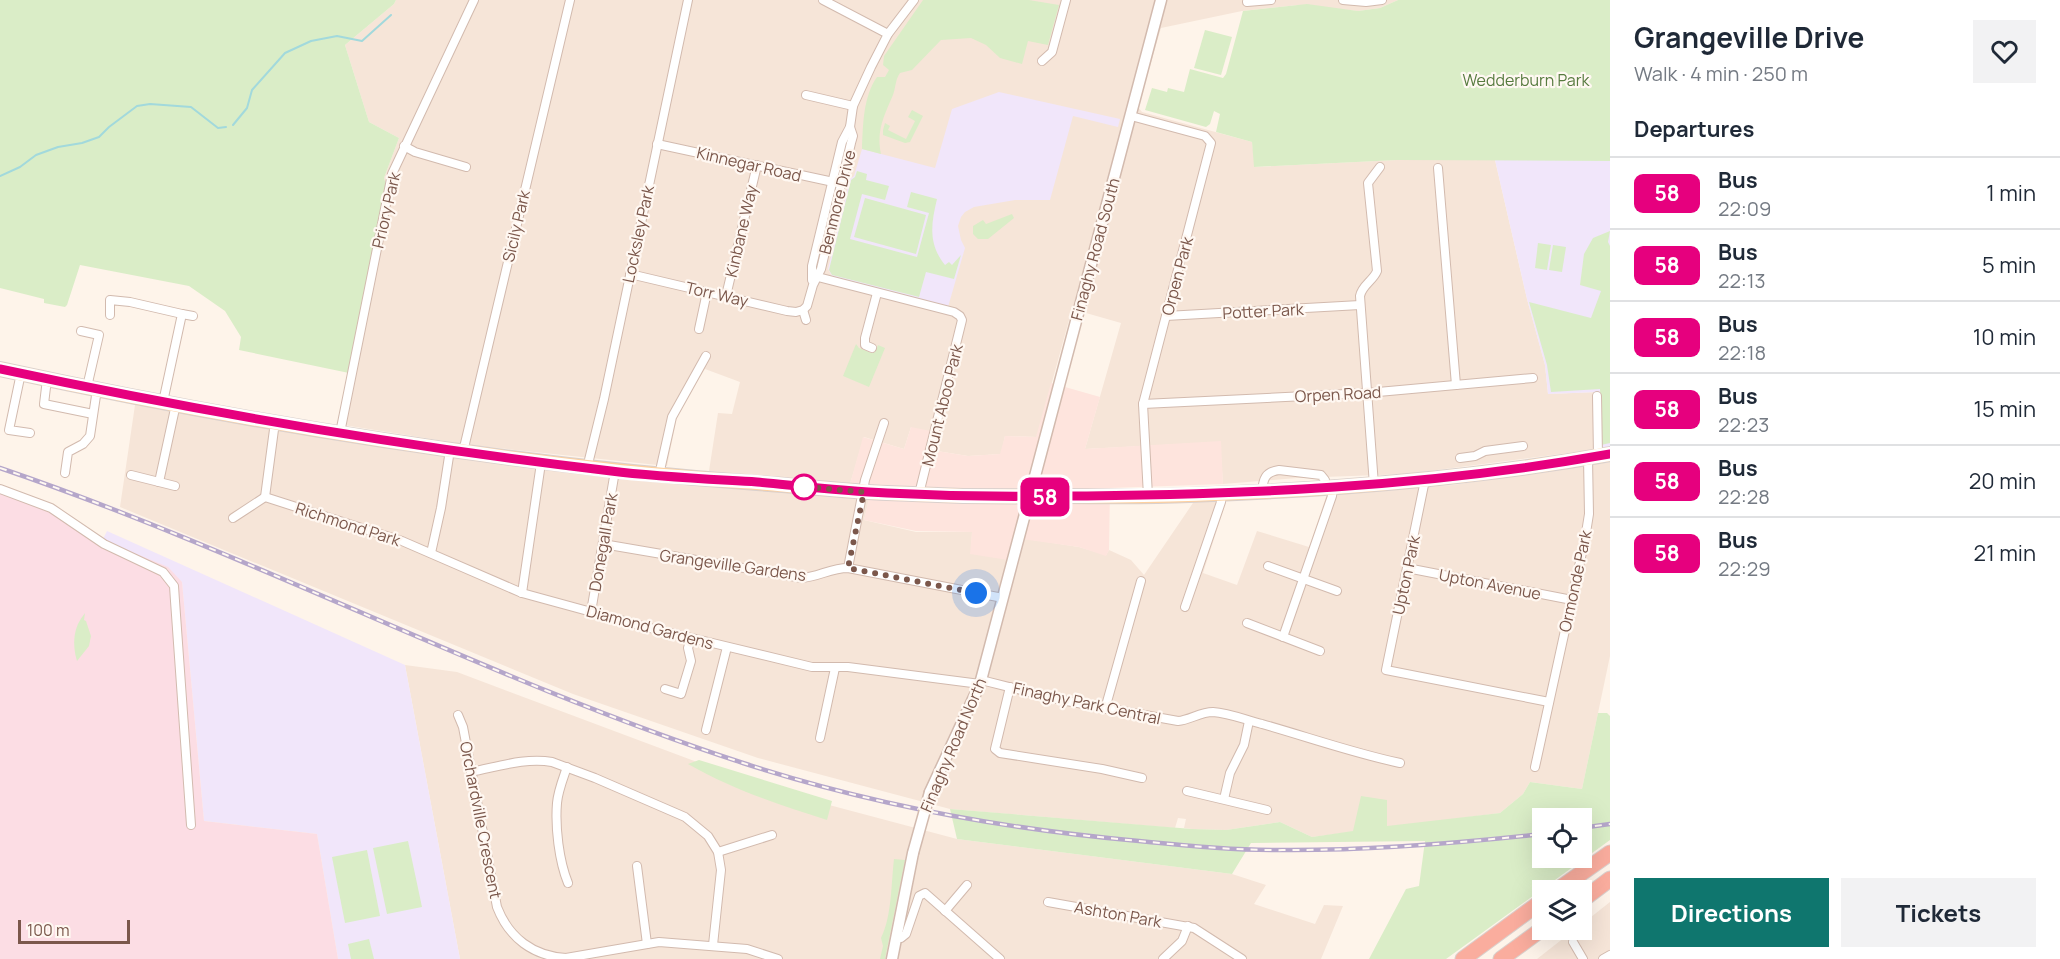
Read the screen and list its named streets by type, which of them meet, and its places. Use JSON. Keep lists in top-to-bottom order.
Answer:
{
  "streets": {
    "street": [
      "Kinnegar Road",
      "Benmore Drive",
      "Priory Park",
      "Sicily Park",
      "Kinbane Way",
      "Locksley Park",
      "Finaghy Road South",
      "Orpen Park",
      "Torr Way",
      "Potter Park",
      "Orpen Road",
      "Mount Aboo Park",
      "Richmond Park",
      "Donegall Park",
      "Grangeville Gardens",
      "Upton Park",
      "Ormonde Park",
      "Upton Avenue",
      "Diamond Gardens",
      "Finaghy Park Central",
      "Finaghy Road North",
      "Orchardville Crescent",
      "Ashton Park"
    ]
  },
  "crossings": [
    ["Kinnegar Road", "Benmore Drive"],
    ["Kinnegar Road", "Kinbane Way"],
    ["Kinnegar Road", "Locksley Park"],
    ["Kinbane Way", "Torr Way"],
    ["Locksley Park", "Torr Way"],
    ["Finaghy Road South", "Orpen Park"],
    ["Finaghy Road South", "Finaghy Road North"],
    ["Orpen Park", "Potter Park"],
    ["Orpen Park", "Orpen Road"],
    ["Richmond Park", "Diamond Gardens"],
    ["Donegall Park", "Grangeville Gardens"],
    ["Donegall Park", "Diamond Gardens"],
    ["Grangeville Gardens", "Finaghy Road North"],
    ["Upton Park", "Ormonde Park"],
    ["Upton Park", "Upton Avenue"],
    ["Ormonde Park", "Upton Avenue"],
    ["Diamond Gardens", "Finaghy Park Central"],
    ["Diamond Gardens", "Finaghy Road North"],
    ["Finaghy Park Central", "Finaghy Road North"]
  ],
  "parks": ["Wedderburn Park"],
  "lines": ["bus line 58"],
  "scale_bar": "100 m",
  "page": {
    "on_map": "58",
    "heading": [
      ["Grangeville Drive", "Walk · 4 min · 250 m"],
      "Departures"
    ],
    "list": [
      {
        "mark": "58",
        "name": "Bus",
        "note": "22:09",
        "value": "1 min"
      },
      {
        "mark": "58",
        "name": "Bus",
        "note": "22:13",
        "value": "5 min"
      },
      {
        "mark": "58",
        "name": "Bus",
        "note": "22:18",
        "value": "10 min"
      },
      {
        "mark": "58",
        "name": "Bus",
        "note": "22:23",
        "value": "15 min"
      },
      {
        "mark": "58",
        "name": "Bus",
        "note": "22:28",
        "value": "20 min"
      },
      {
        "mark": "58",
        "name": "Bus",
        "note": "22:29",
        "value": "21 min"
      }
    ],
    "buttons": ["Directions", "Tickets"],
    "scale": "100 m"
  }
}
